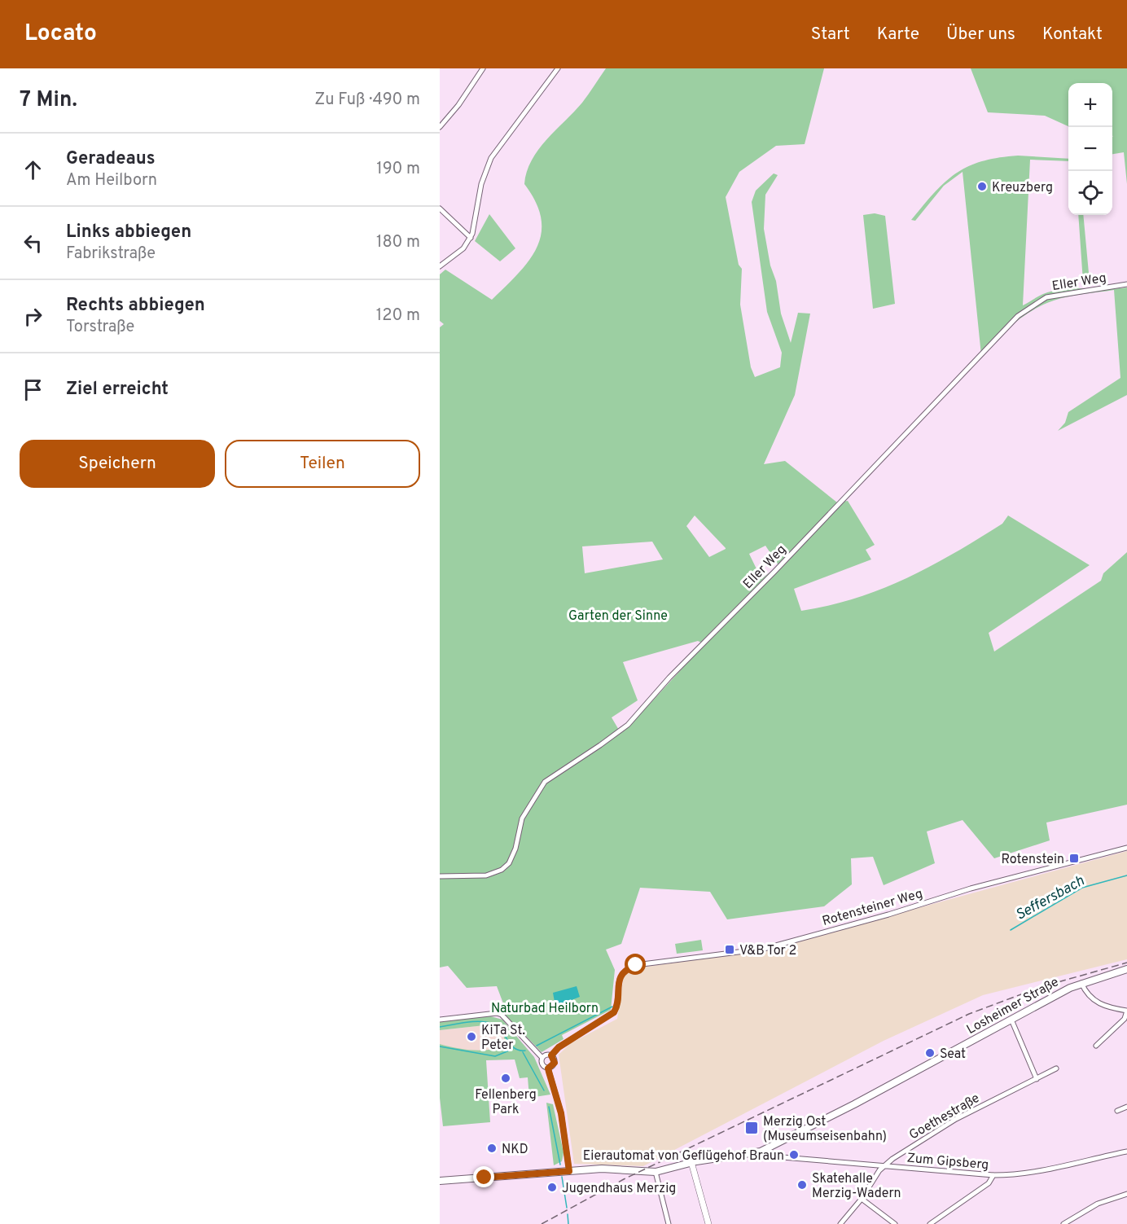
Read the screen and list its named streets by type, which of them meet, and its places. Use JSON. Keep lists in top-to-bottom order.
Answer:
{
  "streets": {
    "main road": ["Losheimer Straße"],
    "street": [
      "Eller Weg",
      "Rotensteiner Weg",
      "Goethestraße",
      "Zum Gipsberg"
    ]
  },
  "crossings": [
    ["Losheimer Straße", "Zum Gipsberg"],
    ["Goethestraße", "Zum Gipsberg"]
  ],
  "water": ["Seffersbach"],
  "parks": ["Garten der Sinne", "Naturbad Heilborn"],
  "places": {
    "other": [
      "Kreuzberg",
      "KiTa St. Peter",
      "Seat",
      "Fellenberg Park",
      "NKD",
      "Eierautomat von Geflügehof Braun",
      "Skatehalle Merzig-Wadern",
      "Jugendhaus Merzig"
    ],
    "transit": ["Rotenstein", "V&B Tor 2", "Merzig Ost (Museumseisenbahn)"]
  },
  "page": {
    "header": "Locato",
    "nav": [
      "Start",
      "Karte",
      "Über uns",
      "Kontakt"
    ],
    "heading": ["7 Min.", "Zu Fuß · 490 m"],
    "map_buttons": ["+", "−"],
    "list": [
      ["Geradeaus", "Am Heilborn", "190 m"],
      ["Links abbiegen", "Fabrikstraße", "180 m"],
      ["Rechts abbiegen", "Torstraße", "120 m"],
      "Ziel erreicht"
    ],
    "buttons": ["Speichern", "Teilen"]
  }
}
